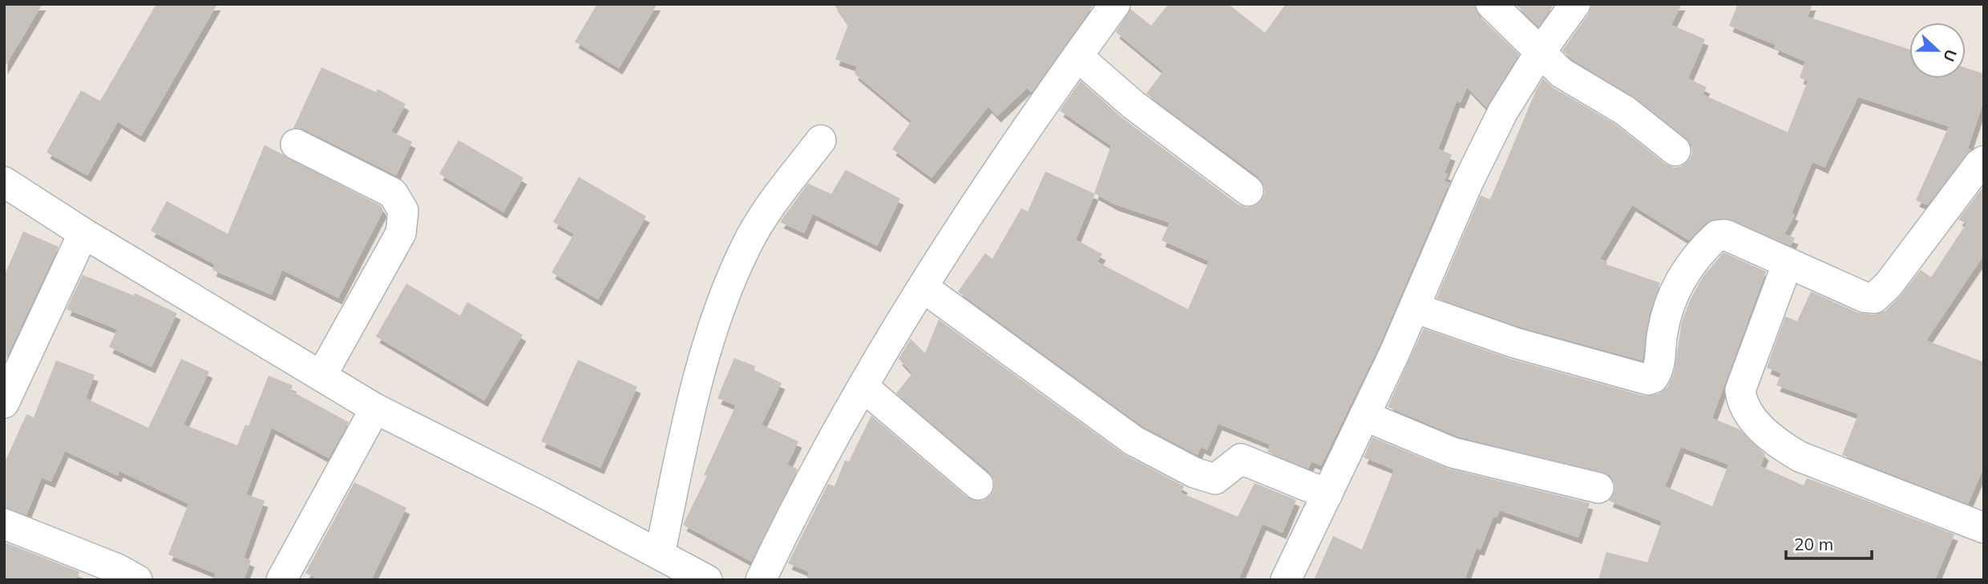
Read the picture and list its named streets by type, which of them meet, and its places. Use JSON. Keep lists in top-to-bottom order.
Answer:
{
  "scale_bar": "20 m",
  "north": "right"
}
